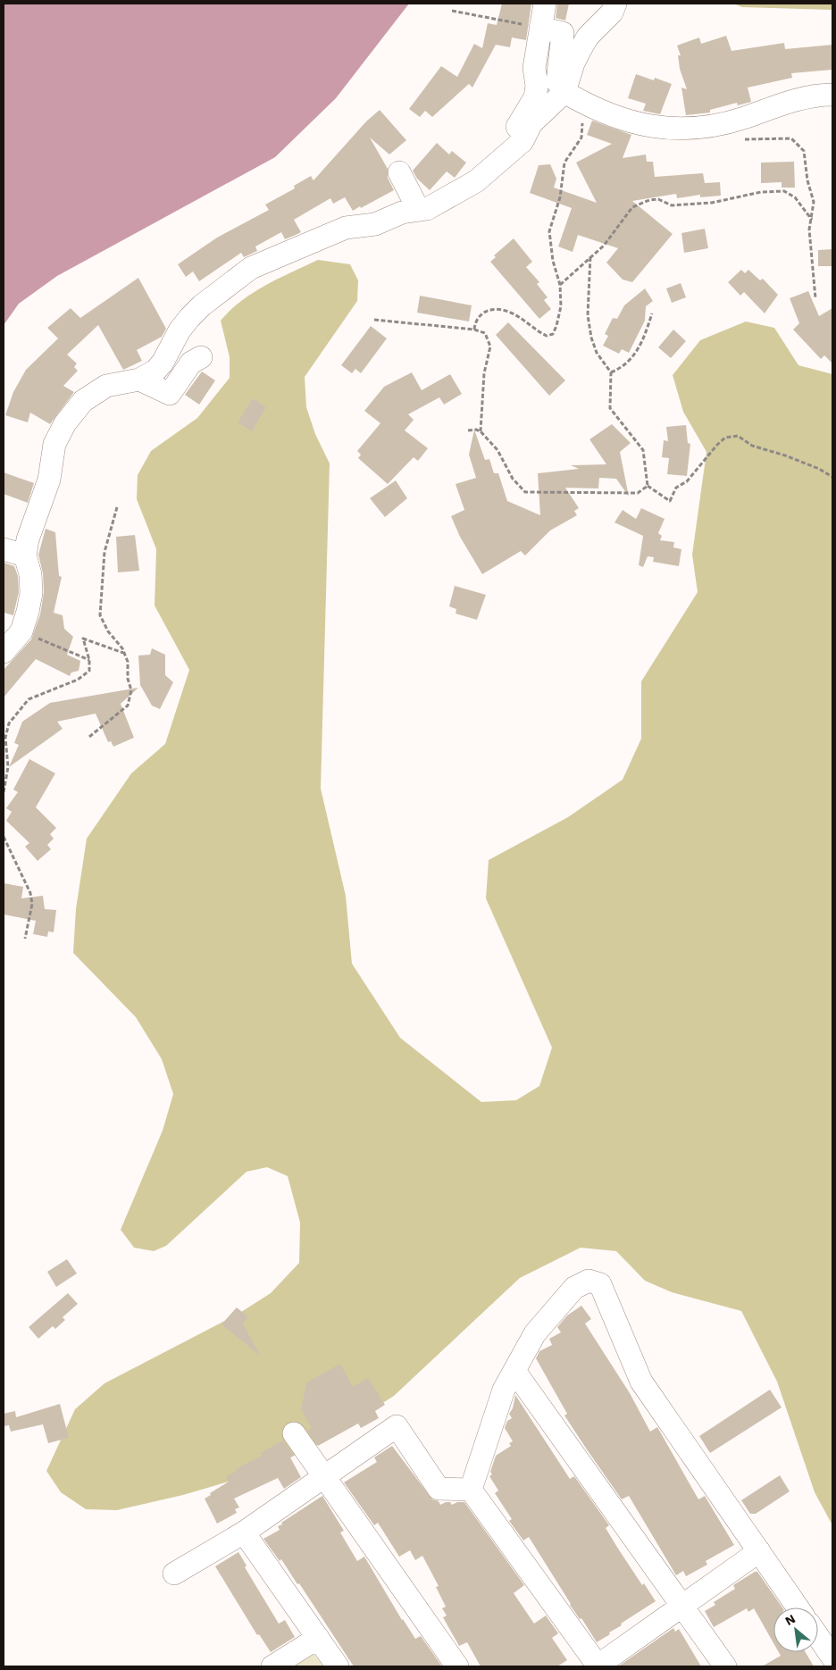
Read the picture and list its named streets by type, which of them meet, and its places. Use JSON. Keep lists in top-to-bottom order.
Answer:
{
  "north": "top left"
}
